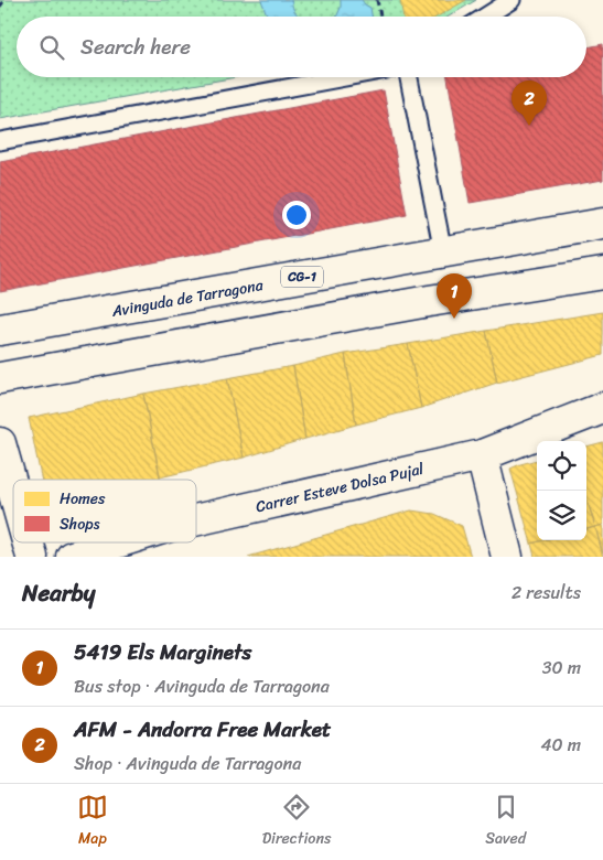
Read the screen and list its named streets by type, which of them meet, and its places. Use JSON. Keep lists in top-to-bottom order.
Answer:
{
  "streets": {
    "main road": ["CG-1", "Avinguda de Tarragona", "Carrer Esteve Dolsa Pujal"]
  },
  "legend": ["Homes", "Shops"],
  "page": {
    "search": "Search here",
    "pins": ["2", "1"],
    "heading": ["Nearby", "2 results"],
    "list": [
      {
        "mark": "1",
        "name": "5419 Els Marginets",
        "note": "Bus stop · Avinguda de Tarragona",
        "value": "30 m"
      },
      {
        "mark": "2",
        "name": "AFM - Andorra Free Market",
        "note": "Shop · Avinguda de Tarragona",
        "value": "40 m"
      }
    ],
    "nav": ["Map", "Directions", "Saved"]
  }
}
